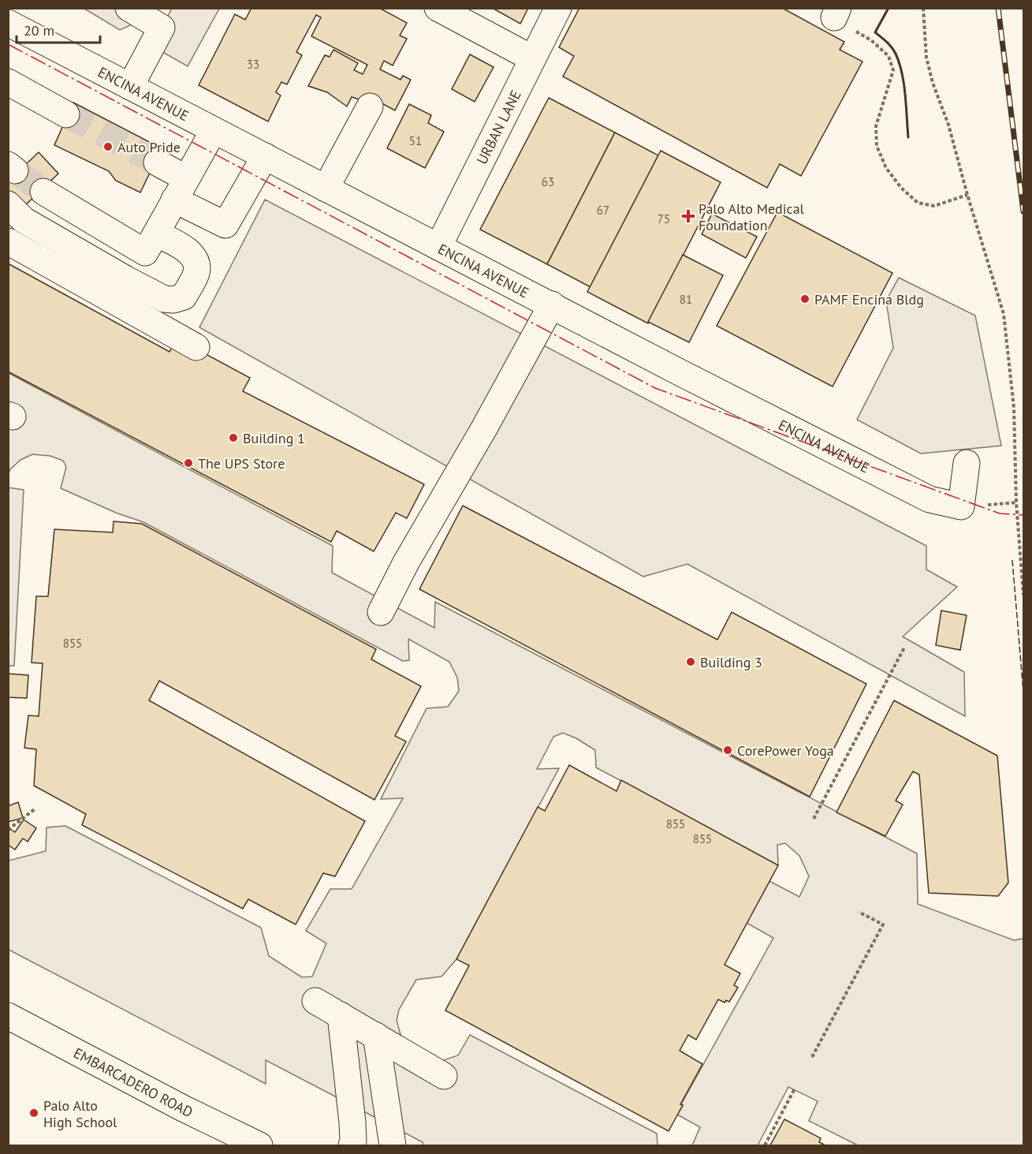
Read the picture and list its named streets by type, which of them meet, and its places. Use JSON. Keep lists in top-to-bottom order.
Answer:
{
  "streets": {
    "street": ["ENCINA AVENUE", "URBAN LANE", "EMBARCADERO ROAD"]
  },
  "crossings": [
    ["ENCINA AVENUE", "URBAN LANE"]
  ],
  "places": {
    "other": [
      "Auto Pride",
      "PAMF Encina Bldg",
      "Building 1",
      "The UPS Store",
      "Building 3",
      "CorePower Yoga",
      "Palo Alto High School"
    ],
    "health": ["Palo Alto Medical Foundation"]
  },
  "house_numbers": [
    "33",
    "51",
    "63",
    "67",
    "75",
    "81",
    "855",
    "855",
    "855"
  ],
  "scale_bar": "20 m"
}
